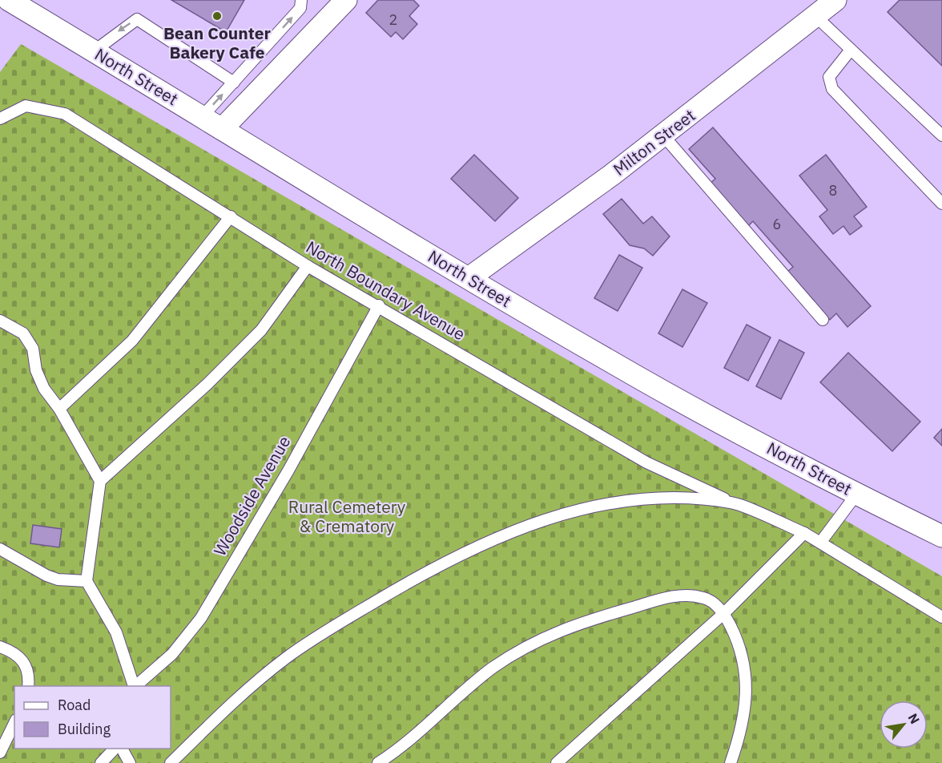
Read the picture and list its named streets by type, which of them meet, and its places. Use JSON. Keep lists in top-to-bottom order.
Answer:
{
  "streets": {
    "street": ["North Street", "Milton Street"],
    "lane": ["North Boundary Avenue", "Woodside Avenue"]
  },
  "crossings": [
    ["North Street", "Milton Street"],
    ["North Boundary Avenue", "Woodside Avenue"]
  ],
  "parks": ["Rural Cemetery & Crematory"],
  "places": ["Bean Counter Bakery Cafe"],
  "house_numbers": ["2", "8", "6"],
  "legend": ["Road", "Building"],
  "north": "top right"
}
